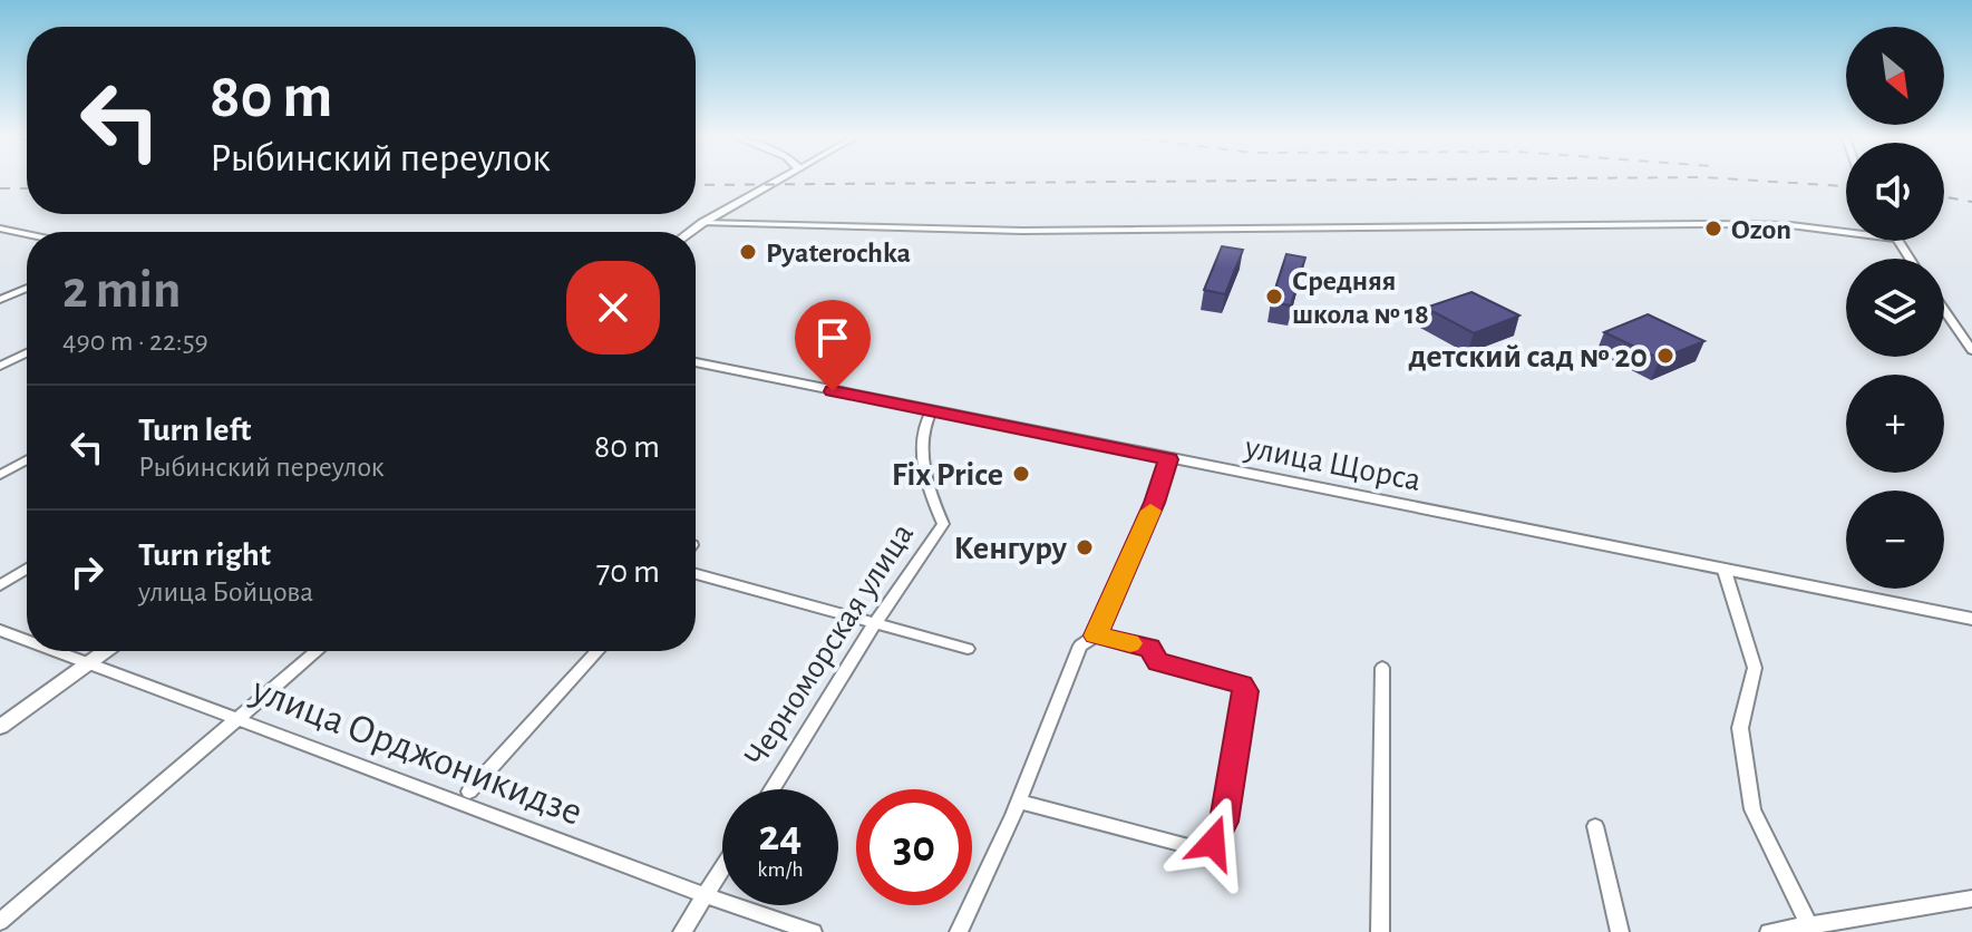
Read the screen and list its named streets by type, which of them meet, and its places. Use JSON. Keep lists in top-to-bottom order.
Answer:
{
  "streets": {
    "street": ["улица Щорса", "Черноморская улица", "улица Орджоникидзе"]
  },
  "crossings": [
    ["улица Щорса", "Черноморская улица"]
  ],
  "places": [
    "Ozon",
    "Pyaterochka",
    "Средняя школа № 18",
    "детский сад № 20",
    "Fix Price",
    "Кенгуру"
  ],
  "north": "bottom right",
  "page": {
    "map_buttons": ["+", "−"],
    "turn": ["80 m", "Рыбинский переулок"],
    "heading": ["2 min", "490 m · 22:59"],
    "list": [
      {
        "name": "Turn left",
        "note": "Рыбинский переулок",
        "value": "80 m"
      },
      {
        "name": "Turn right",
        "note": "улица Бойцова",
        "value": "70 m"
      }
    ],
    "speed": "24 km/h",
    "limit": "30"
  }
}
